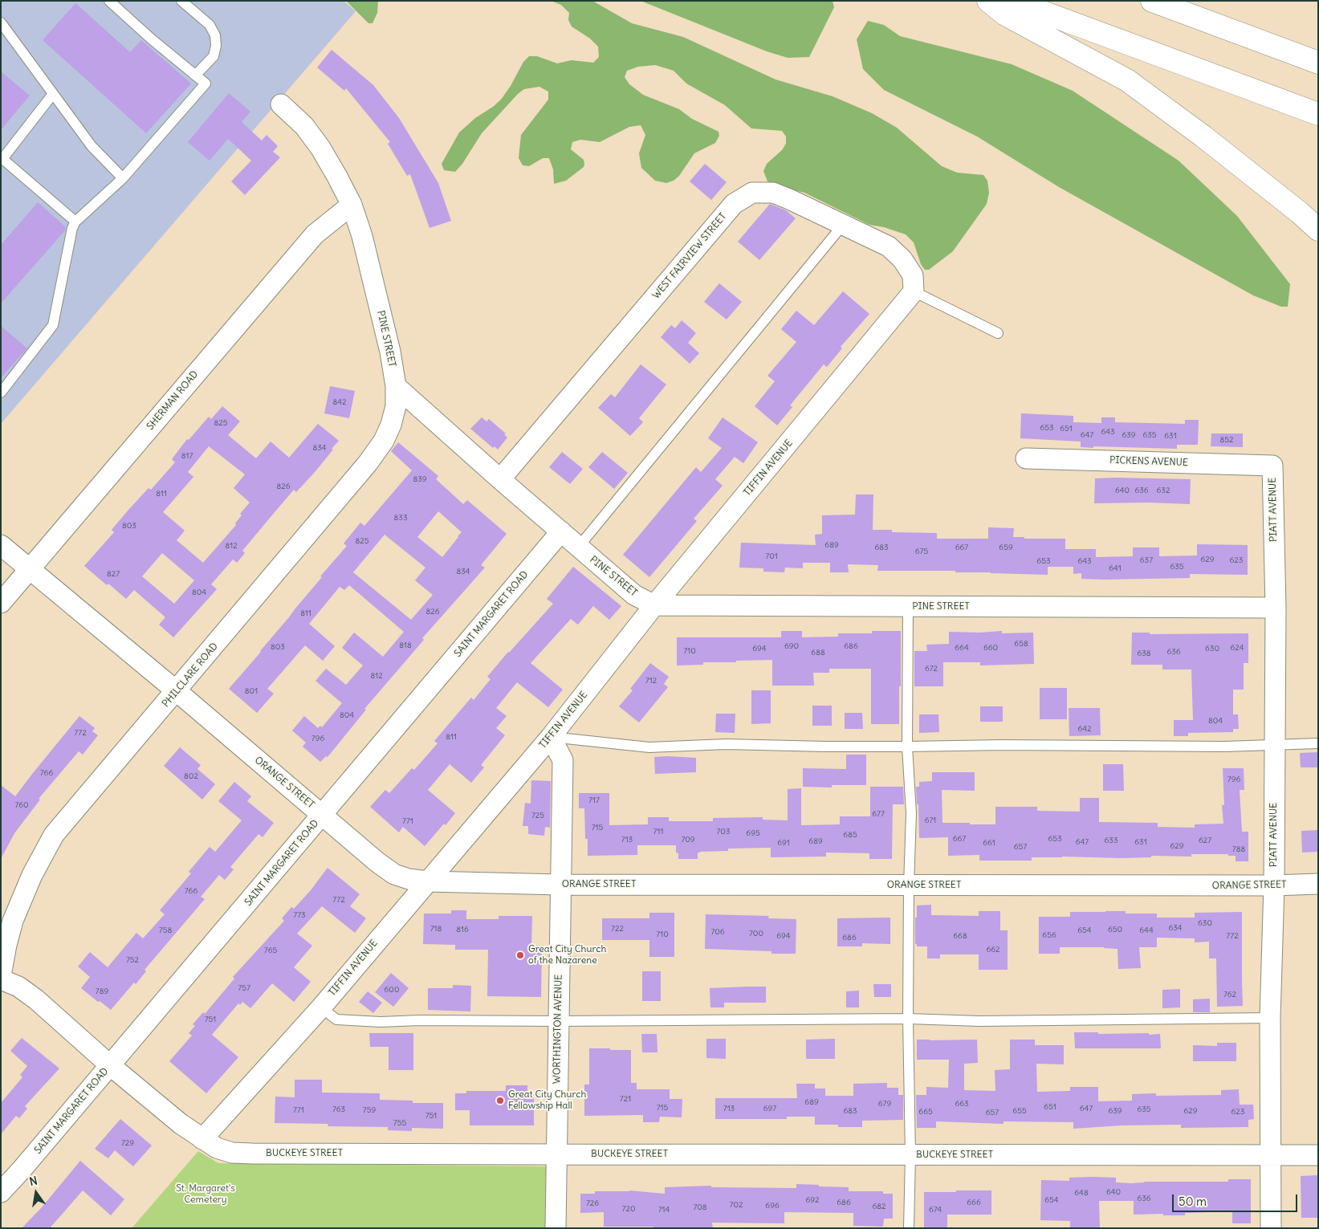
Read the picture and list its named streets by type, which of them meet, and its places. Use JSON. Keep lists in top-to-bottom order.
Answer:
{
  "streets": {
    "street": [
      "WEST FAIRVIEW STREET",
      "PINE STREET",
      "SHERMAN ROAD",
      "PICKENS AVENUE",
      "TIFFIN AVENUE",
      "PIATT AVENUE",
      "SAINT MARGARET ROAD",
      "PHILCLARE ROAD",
      "ORANGE STREET",
      "WORTHINGTON AVENUE",
      "BUCKEYE STREET"
    ]
  },
  "crossings": [
    ["WEST FAIRVIEW STREET", "PINE STREET"],
    ["WEST FAIRVIEW STREET", "TIFFIN AVENUE"],
    ["PINE STREET", "SHERMAN ROAD"],
    ["PINE STREET", "TIFFIN AVENUE"],
    ["PINE STREET", "PIATT AVENUE"],
    ["PINE STREET", "SAINT MARGARET ROAD"],
    ["PINE STREET", "PHILCLARE ROAD"],
    ["SHERMAN ROAD", "ORANGE STREET"],
    ["PICKENS AVENUE", "PIATT AVENUE"],
    ["TIFFIN AVENUE", "ORANGE STREET"],
    ["TIFFIN AVENUE", "WORTHINGTON AVENUE"],
    ["TIFFIN AVENUE", "BUCKEYE STREET"],
    ["PIATT AVENUE", "ORANGE STREET"],
    ["PIATT AVENUE", "BUCKEYE STREET"],
    ["SAINT MARGARET ROAD", "ORANGE STREET"],
    ["SAINT MARGARET ROAD", "BUCKEYE STREET"],
    ["PHILCLARE ROAD", "ORANGE STREET"],
    ["ORANGE STREET", "WORTHINGTON AVENUE"],
    ["WORTHINGTON AVENUE", "BUCKEYE STREET"]
  ],
  "parks": ["St. Margaret's Cemetery"],
  "places": ["Great City Church of the Nazarene", "Great City Church Fellowship Hall"],
  "house_numbers": [
    "842",
    "825",
    "653",
    "651",
    "643",
    "647",
    "639",
    "635",
    "631",
    "852",
    "834",
    "817",
    "839",
    "826",
    "640",
    "636",
    "632",
    "811",
    "833",
    "803",
    "825",
    "689",
    "812",
    "683",
    "667",
    "659",
    "675",
    "701",
    "629",
    "637",
    "623",
    "653",
    "643",
    "635",
    "641",
    "834",
    "827",
    "804",
    "826",
    "811",
    "658",
    "818",
    "690",
    "686",
    "803",
    "664",
    "660",
    "624",
    "694",
    "630",
    "710",
    "636",
    "688",
    "638",
    "672",
    "812",
    "712",
    "801",
    "804",
    "804",
    "642",
    "772",
    "811",
    "796",
    "766",
    "802",
    "796",
    "717",
    "760",
    "677",
    "725",
    "671",
    "771",
    "715",
    "711",
    "703",
    "695",
    "685",
    "667",
    "653",
    "713",
    "709",
    "633",
    "627",
    "689",
    "647",
    "631",
    "691",
    "661",
    "629",
    "657",
    "788",
    "766",
    "772",
    "773",
    "630",
    "634",
    "718",
    "722",
    "816",
    "650",
    "758",
    "654",
    "644",
    "706",
    "700",
    "710",
    "656",
    "694",
    "668",
    "772",
    "686",
    "662",
    "765",
    "752",
    "757",
    "600",
    "789",
    "762",
    "751",
    "721",
    "689",
    "679",
    "663",
    "651",
    "715",
    "713",
    "697",
    "647",
    "763",
    "635",
    "771",
    "759",
    "683",
    "655",
    "639",
    "629",
    "665",
    "623",
    "657",
    "751",
    "755",
    "729",
    "640",
    "648",
    "636",
    "692",
    "654",
    "686",
    "666",
    "726",
    "702",
    "696",
    "682",
    "708",
    "720",
    "714",
    "674"
  ],
  "scale_bar": "50 m",
  "north": "top"
}
